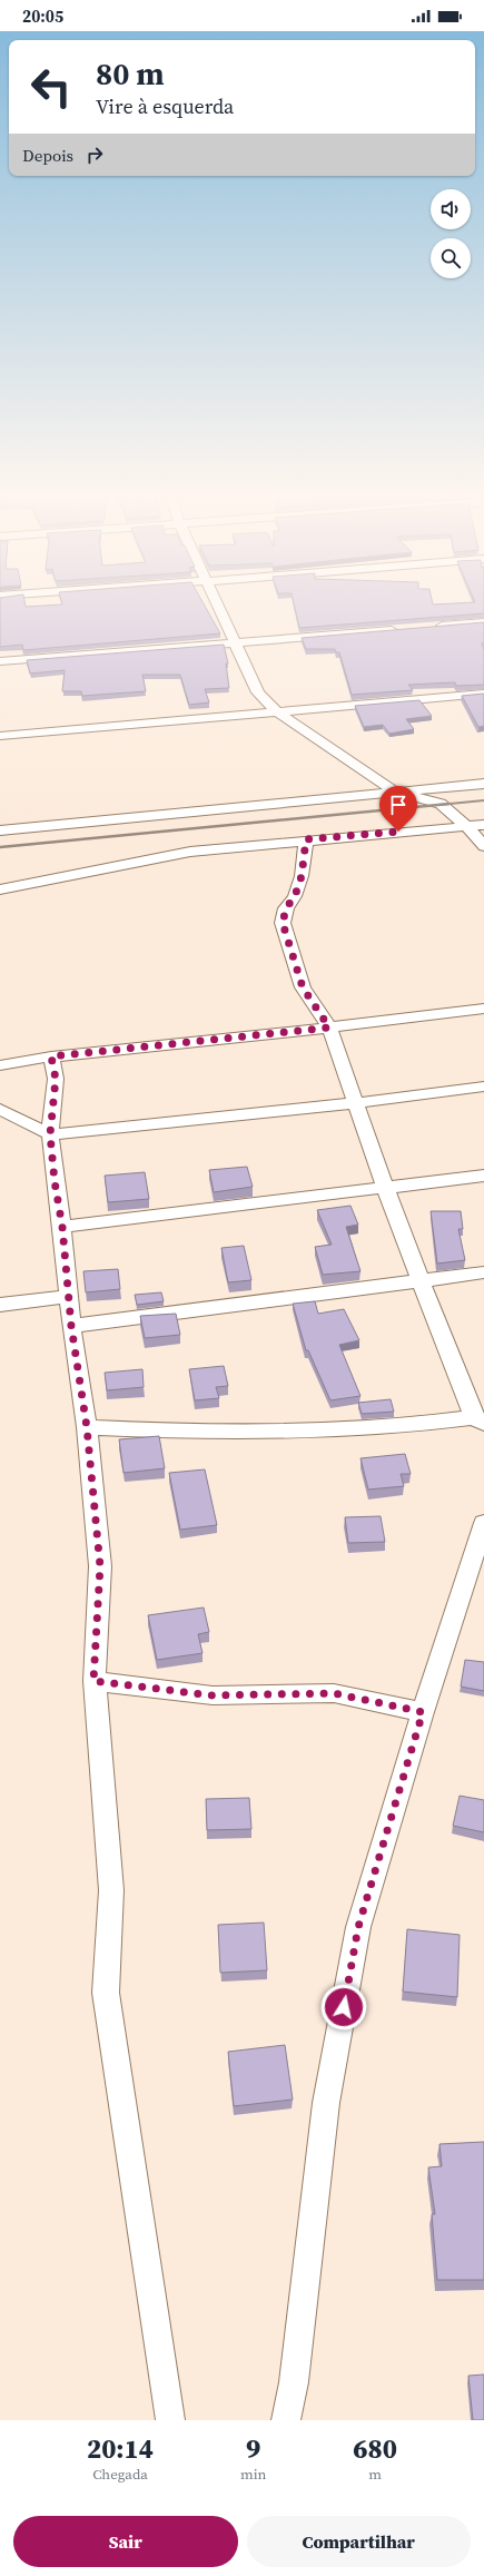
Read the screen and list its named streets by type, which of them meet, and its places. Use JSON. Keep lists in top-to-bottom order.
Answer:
{
  "page": {
    "status": "20:05",
    "turn": ["80 m", "Vire à esquerda"],
    "then": "Depois",
    "eta": [
      "20:14",
      "Chegada",
      "9",
      "min",
      "680",
      "m"
    ],
    "buttons": ["Sair", "Compartilhar"]
  }
}
